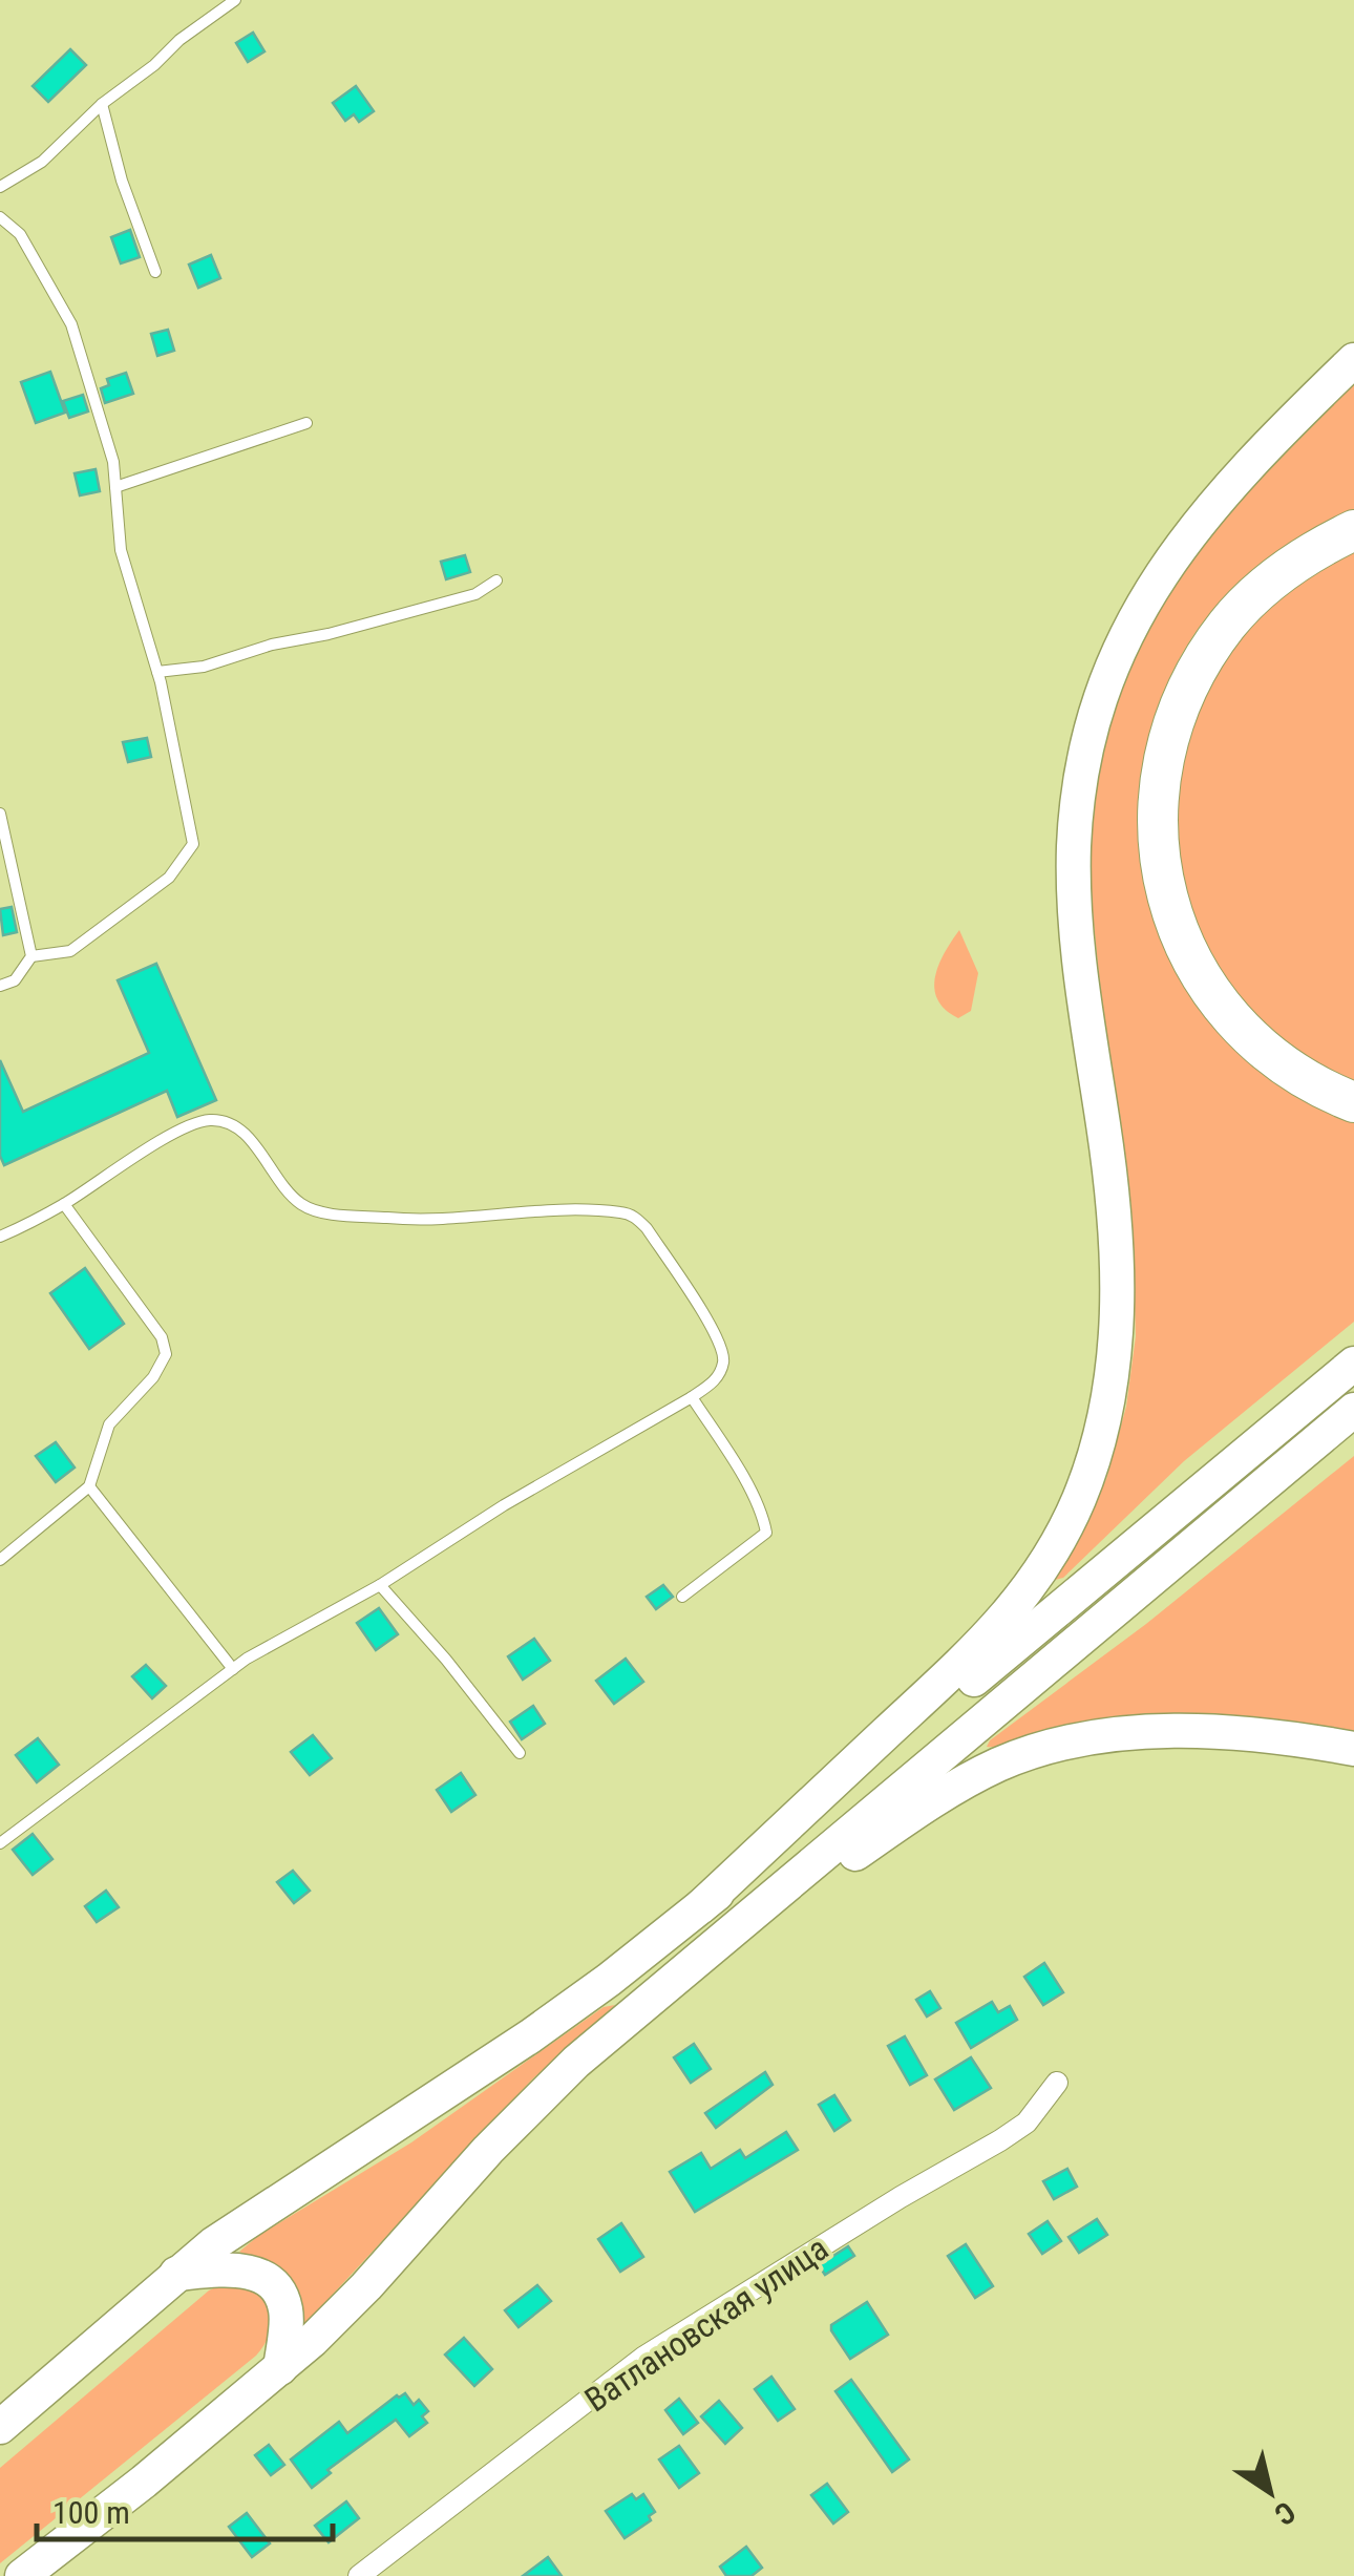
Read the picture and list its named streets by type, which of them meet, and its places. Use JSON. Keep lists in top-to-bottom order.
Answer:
{
  "streets": {
    "street": ["Ватлановская улица"]
  },
  "scale_bar": "100 m",
  "north": "bottom right"
}
